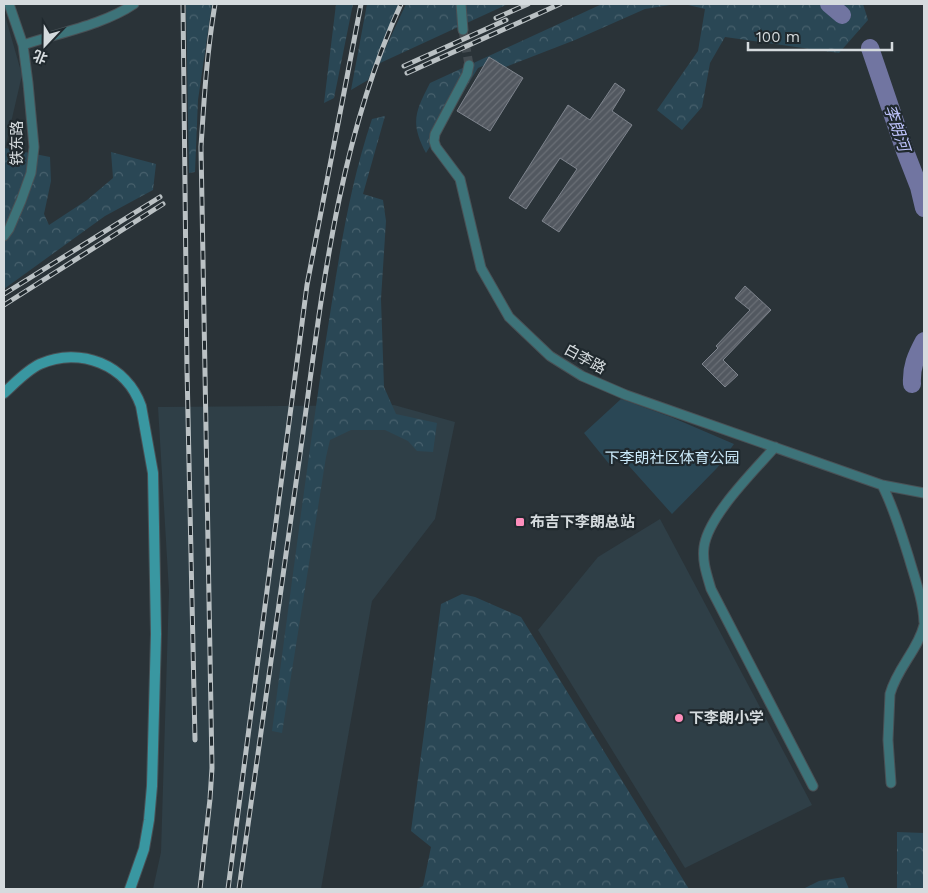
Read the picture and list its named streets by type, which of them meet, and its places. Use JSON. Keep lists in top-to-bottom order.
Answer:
{
  "streets": {
    "street": ["铁东路", "白李路"]
  },
  "water": ["李朗河"],
  "parks": ["下李朗社区体育公园"],
  "places": {
    "transit": ["布吉下李朗总站"],
    "other": ["下李朗小学"]
  },
  "scale_bar": "100 m",
  "north": "bottom"
}
